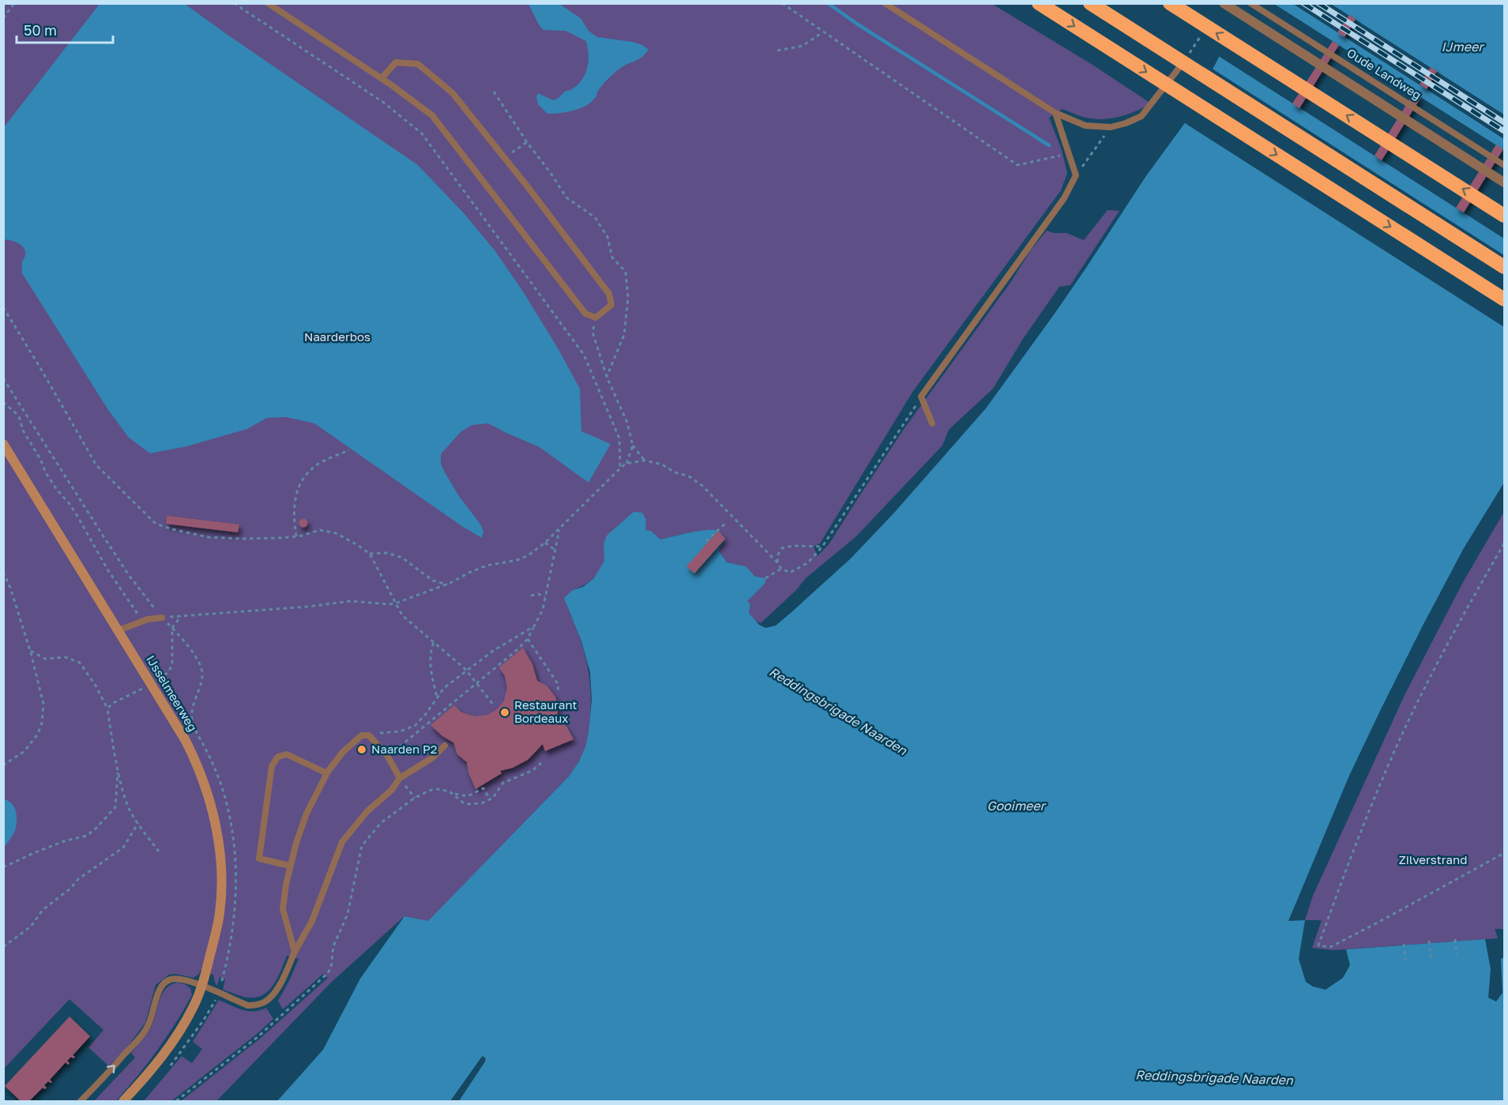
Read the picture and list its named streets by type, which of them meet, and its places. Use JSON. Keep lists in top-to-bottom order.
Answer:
{
  "streets": {
    "main road": ["IJsselmeerweg"],
    "lane": ["Oude Landweg"]
  },
  "water": ["IJmeer", "Reddingsbrigade Naarden", "Gooimeer"],
  "parks": ["Naarderbos", "Zilverstrand"],
  "places": ["Restaurant Bordeaux", "Naarden P2"],
  "scale_bar": "50 m"
}
